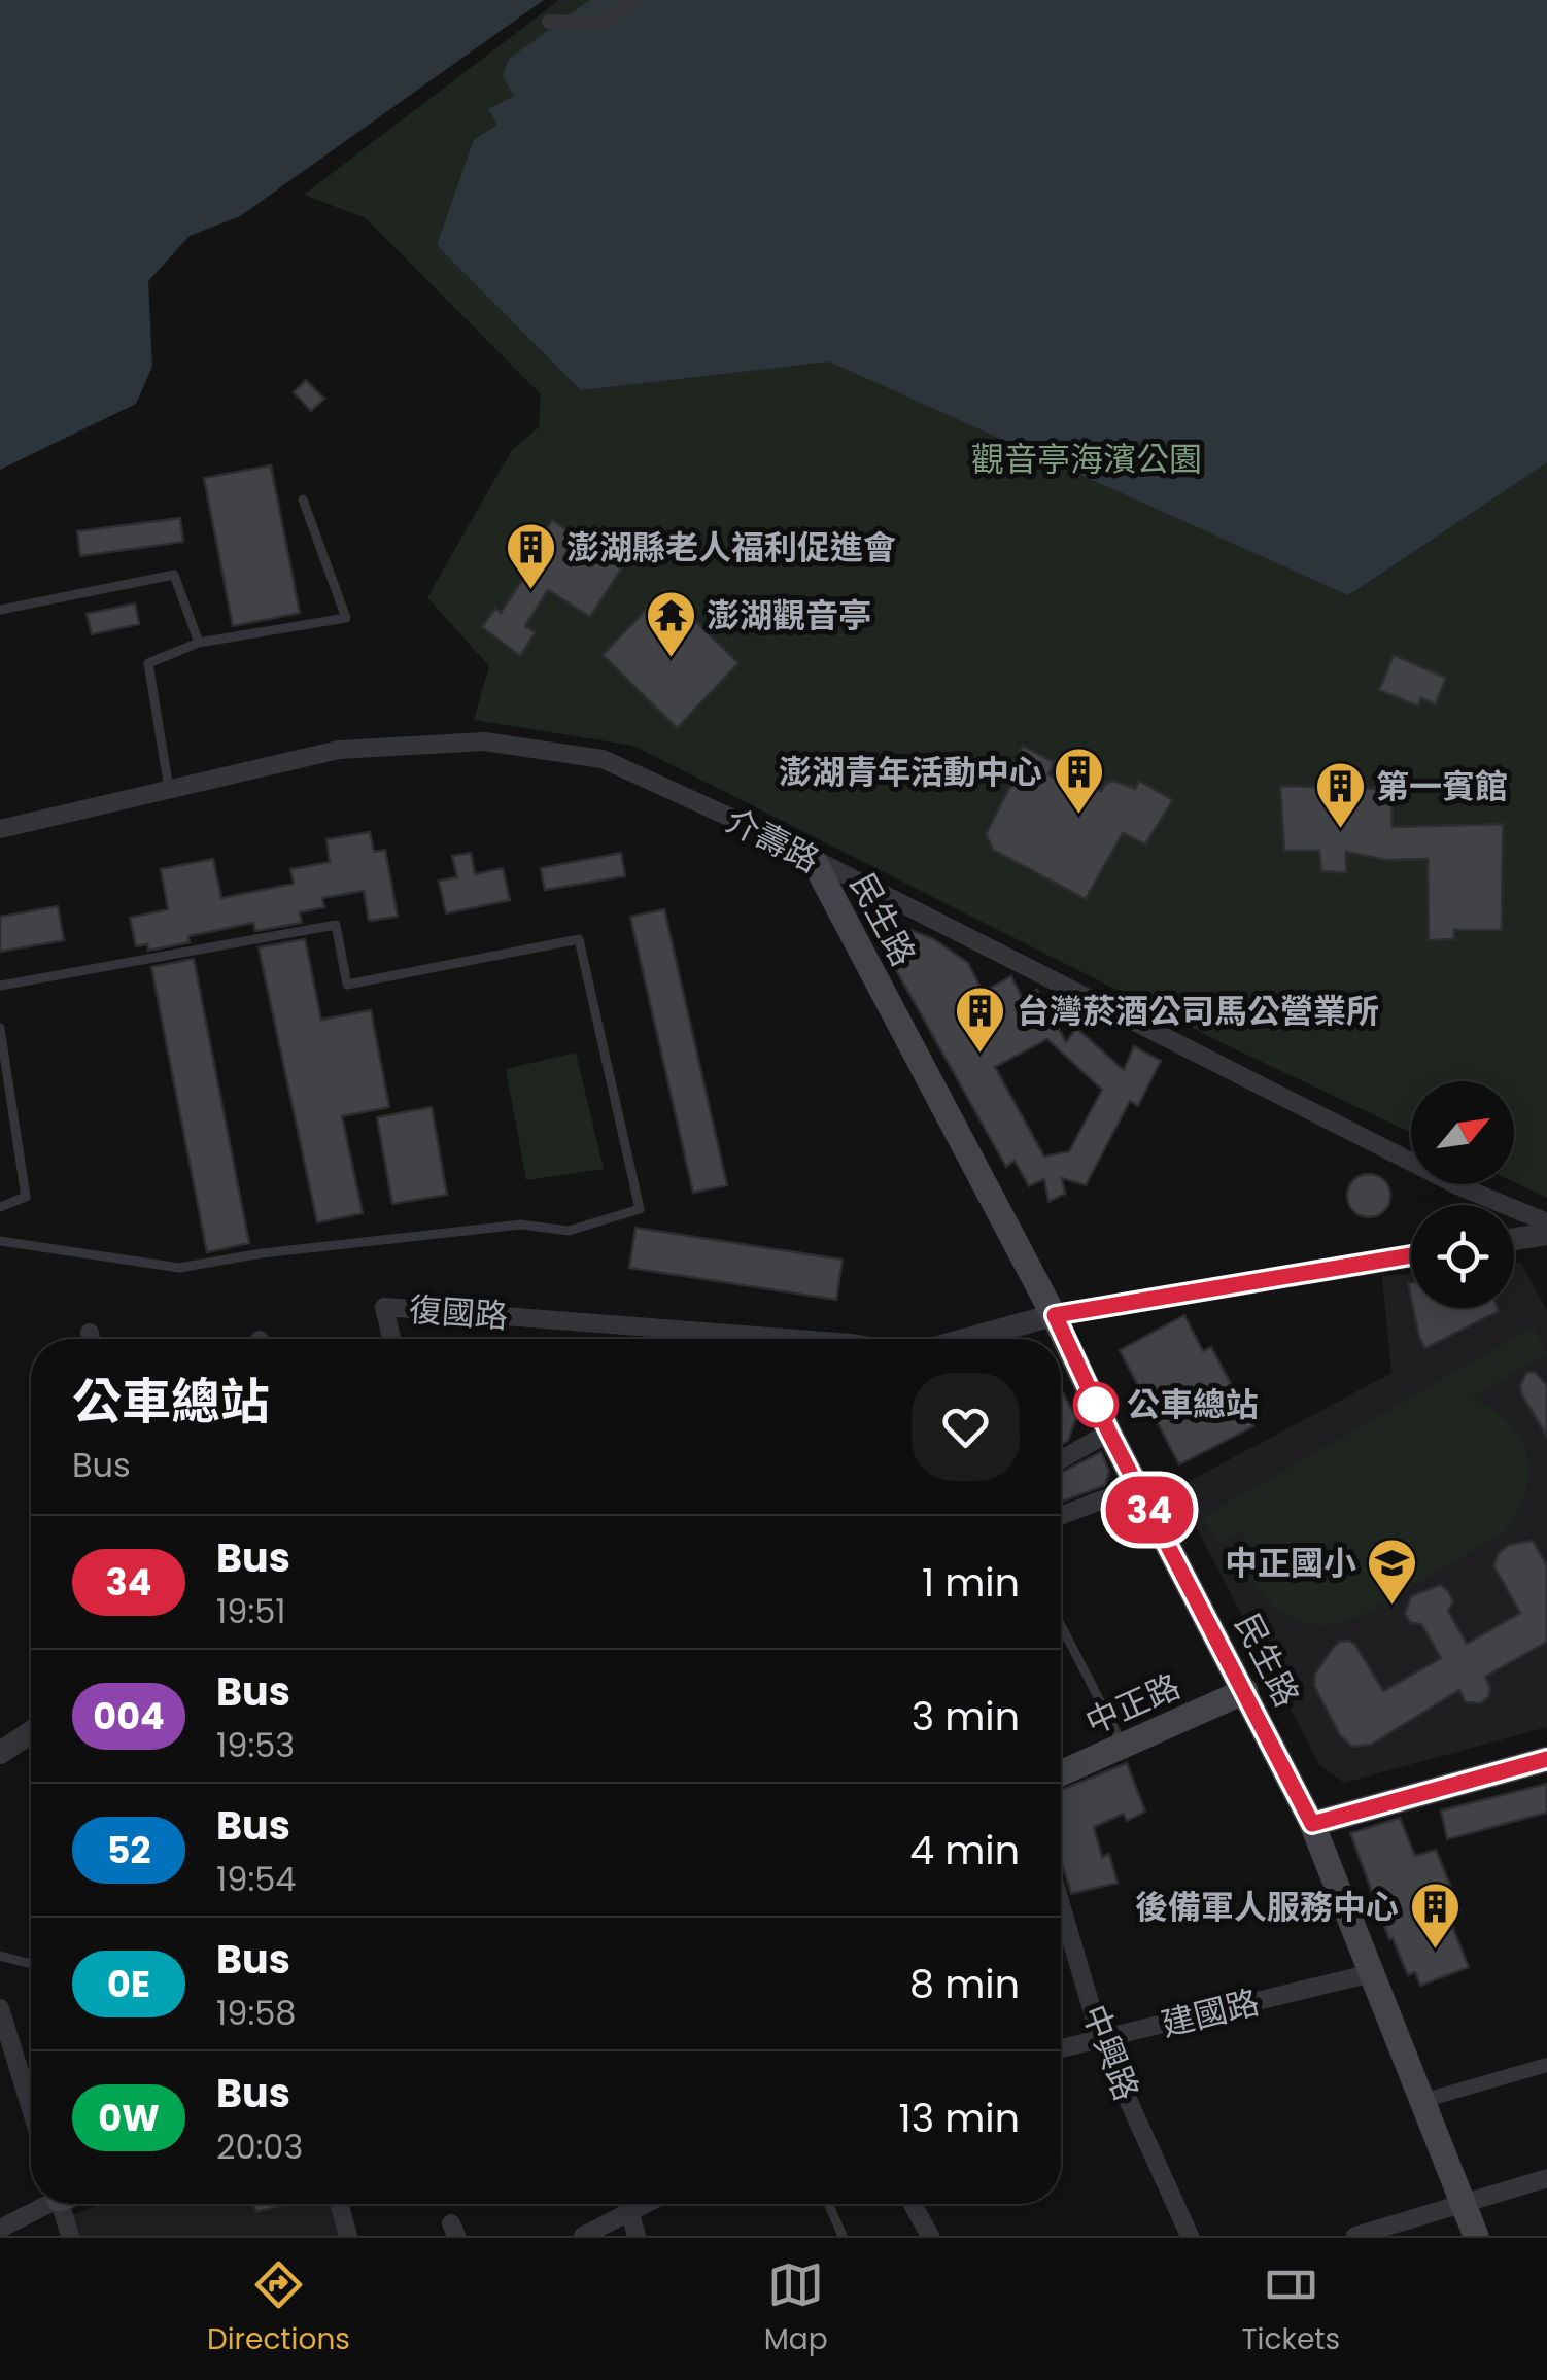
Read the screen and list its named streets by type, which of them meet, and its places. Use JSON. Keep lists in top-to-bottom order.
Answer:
{
  "streets": {
    "main road": ["民生路", "中正路"],
    "street": [
      "介壽路",
      "復國路",
      "建國路",
      "中興路"
    ]
  },
  "crossings": [
    ["介壽路", "民生路"],
    ["民生路", "中正路"],
    ["民生路", "建國路"],
    ["建國路", "中興路"]
  ],
  "parks": ["觀音亭海濱公園"],
  "places": {
    "building": [
      "澎湖縣老人福利促進會",
      "澎湖青年活動中心",
      "第一賓館",
      "台灣菸酒公司馬公營業所",
      "後備軍人服務中心"
    ],
    "temple": ["澎湖觀音亭"],
    "other": ["公車總站"],
    "school or university": ["中正國小"]
  },
  "lines": ["bus line 34"],
  "north": "top right",
  "page": {
    "on_map": "34",
    "heading": ["公車總站", "Bus"],
    "list": [
      {
        "mark": "34",
        "name": "Bus",
        "note": "19:51",
        "value": "1 min"
      },
      {
        "mark": "004",
        "name": "Bus",
        "note": "19:53",
        "value": "3 min"
      },
      {
        "mark": "52",
        "name": "Bus",
        "note": "19:54",
        "value": "4 min"
      },
      {
        "mark": "0E",
        "name": "Bus",
        "note": "19:58",
        "value": "8 min"
      },
      {
        "mark": "0W",
        "name": "Bus",
        "note": "20:03",
        "value": "13 min"
      }
    ],
    "tabs": ["Directions", "Map", "Tickets"]
  }
}
